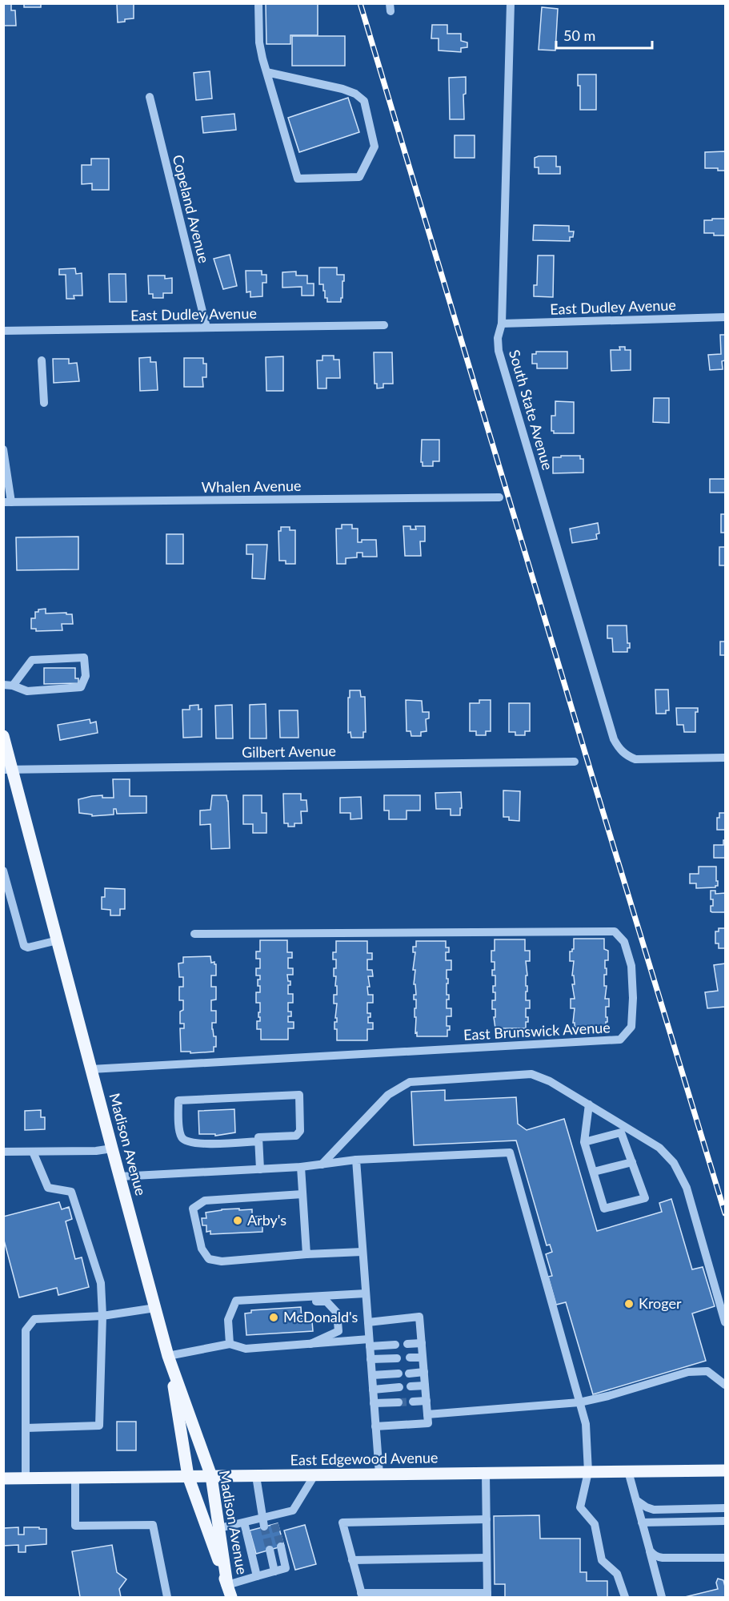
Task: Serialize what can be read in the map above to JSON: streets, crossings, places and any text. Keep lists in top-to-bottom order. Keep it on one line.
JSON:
{"streets":{"main road":["Madison Avenue","East Edgewood Avenue"],"street":["Copeland Avenue","East Dudley Avenue","South State Avenue","Whalen Avenue","Gilbert Avenue","East Brunswick Avenue"]},"crossings":[["Copeland Avenue","East Dudley Avenue"],["East Dudley Avenue","South State Avenue"],["Gilbert Avenue","Madison Avenue"],["East Brunswick Avenue","Madison Avenue"],["Madison Avenue","East Edgewood Avenue"]],"places":["Arby's","Kroger","McDonald's"],"scale_bar":"50 m"}
